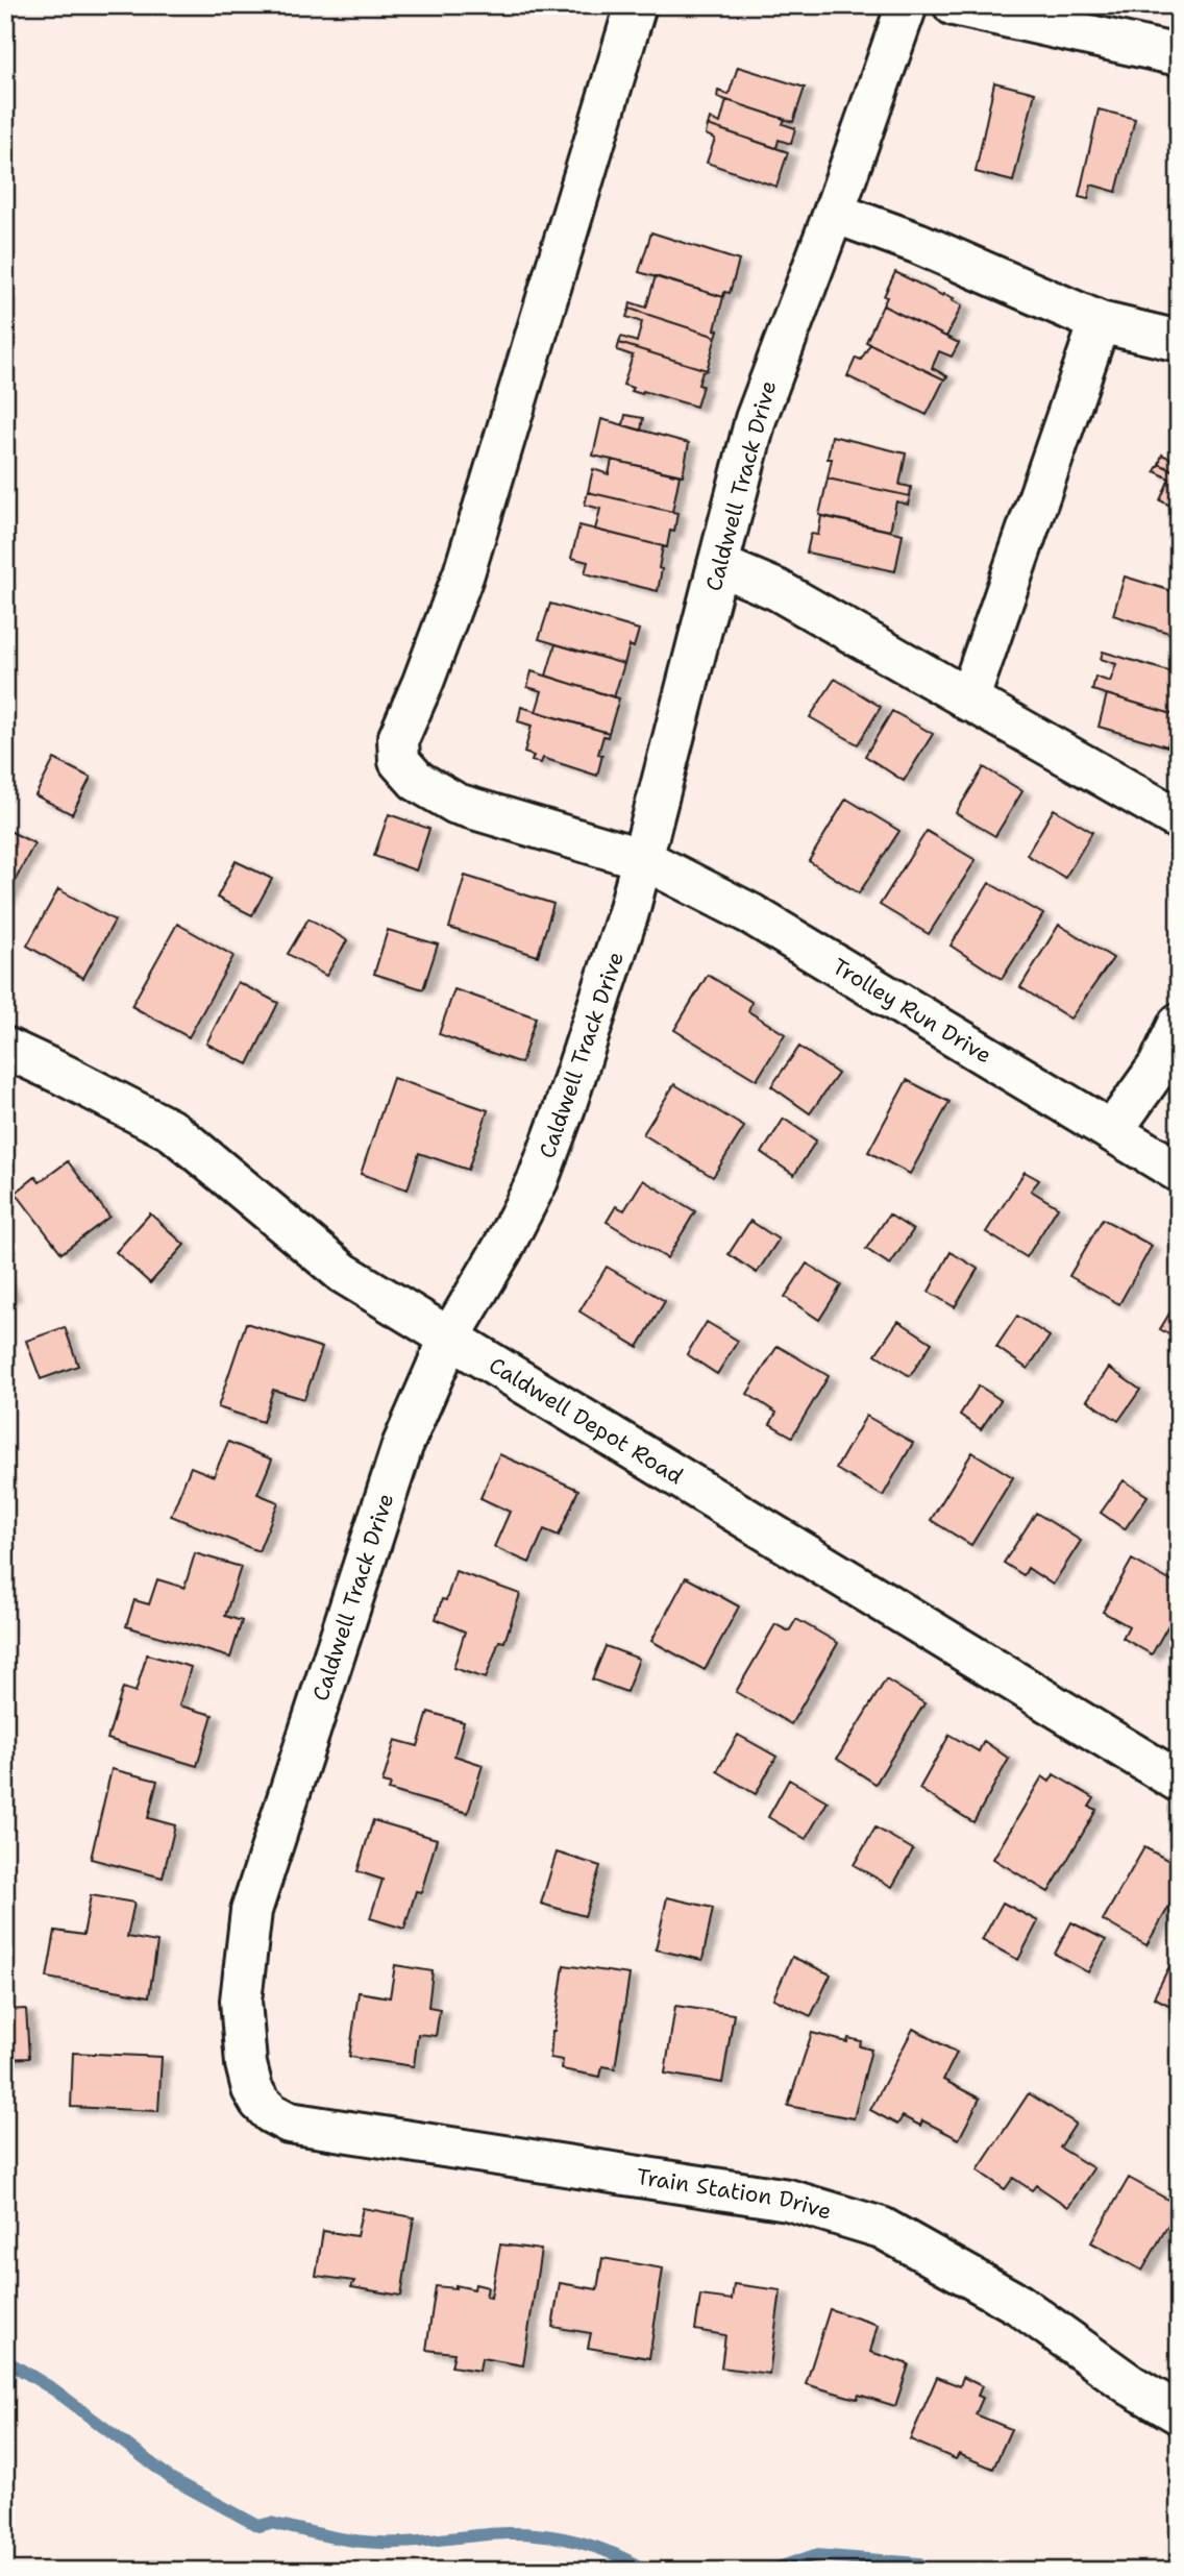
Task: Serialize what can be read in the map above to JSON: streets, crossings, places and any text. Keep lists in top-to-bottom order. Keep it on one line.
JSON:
{"streets":{"street":["Caldwell Track Drive","Trolley Run Drive","Caldwell Depot Road","Train Station Drive"]},"crossings":[["Caldwell Track Drive","Trolley Run Drive"],["Caldwell Track Drive","Caldwell Depot Road"],["Caldwell Track Drive","Train Station Drive"]]}
